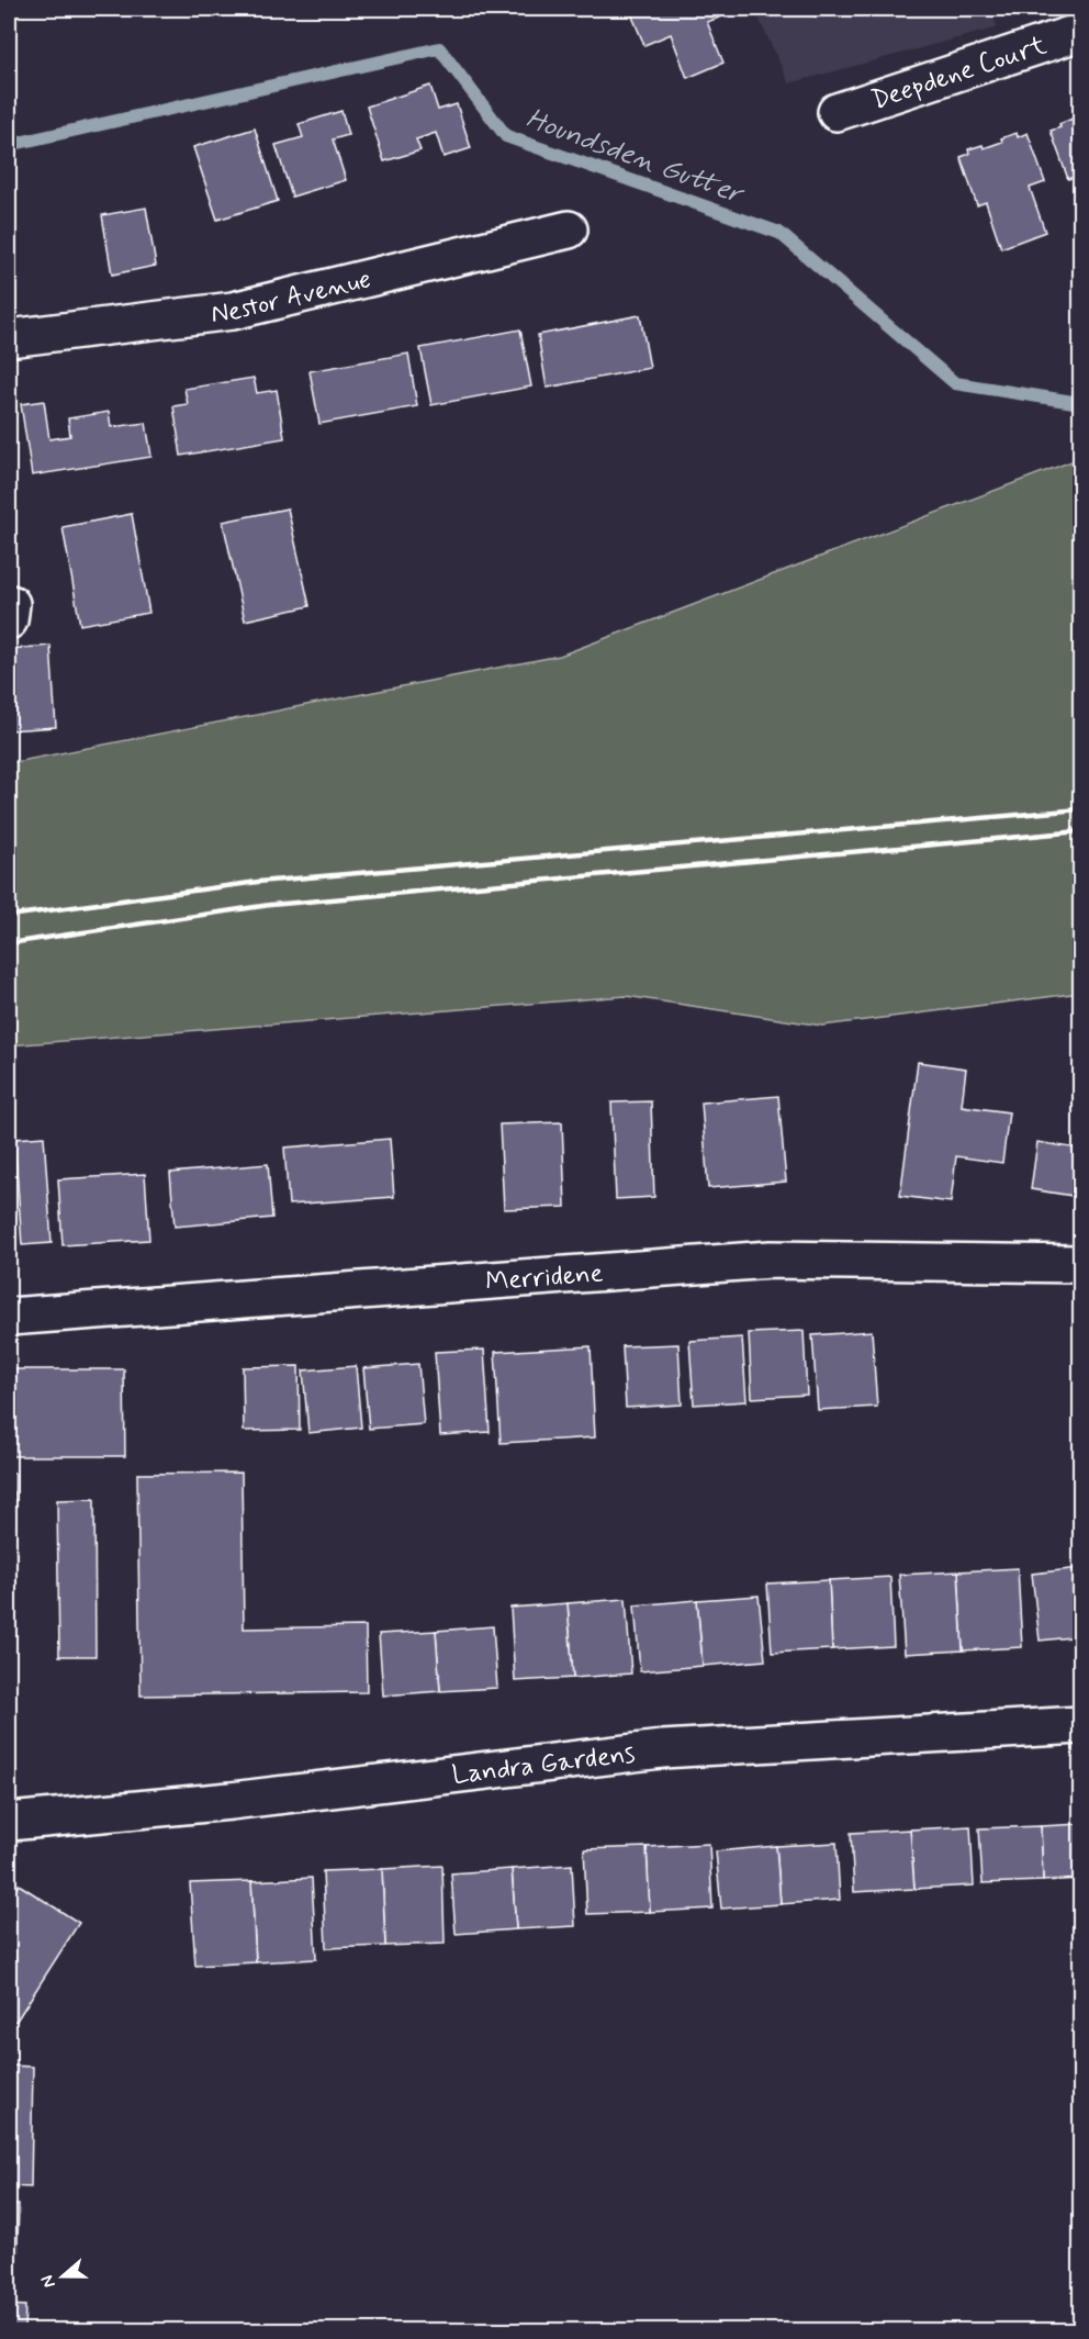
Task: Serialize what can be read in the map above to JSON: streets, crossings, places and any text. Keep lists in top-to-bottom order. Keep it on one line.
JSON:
{"streets":{"street":["Deepdene Court","Nestor Avenue","Merridene","Landra Gardens"]},"water":["Houndsden Gutter"],"north":"left"}
